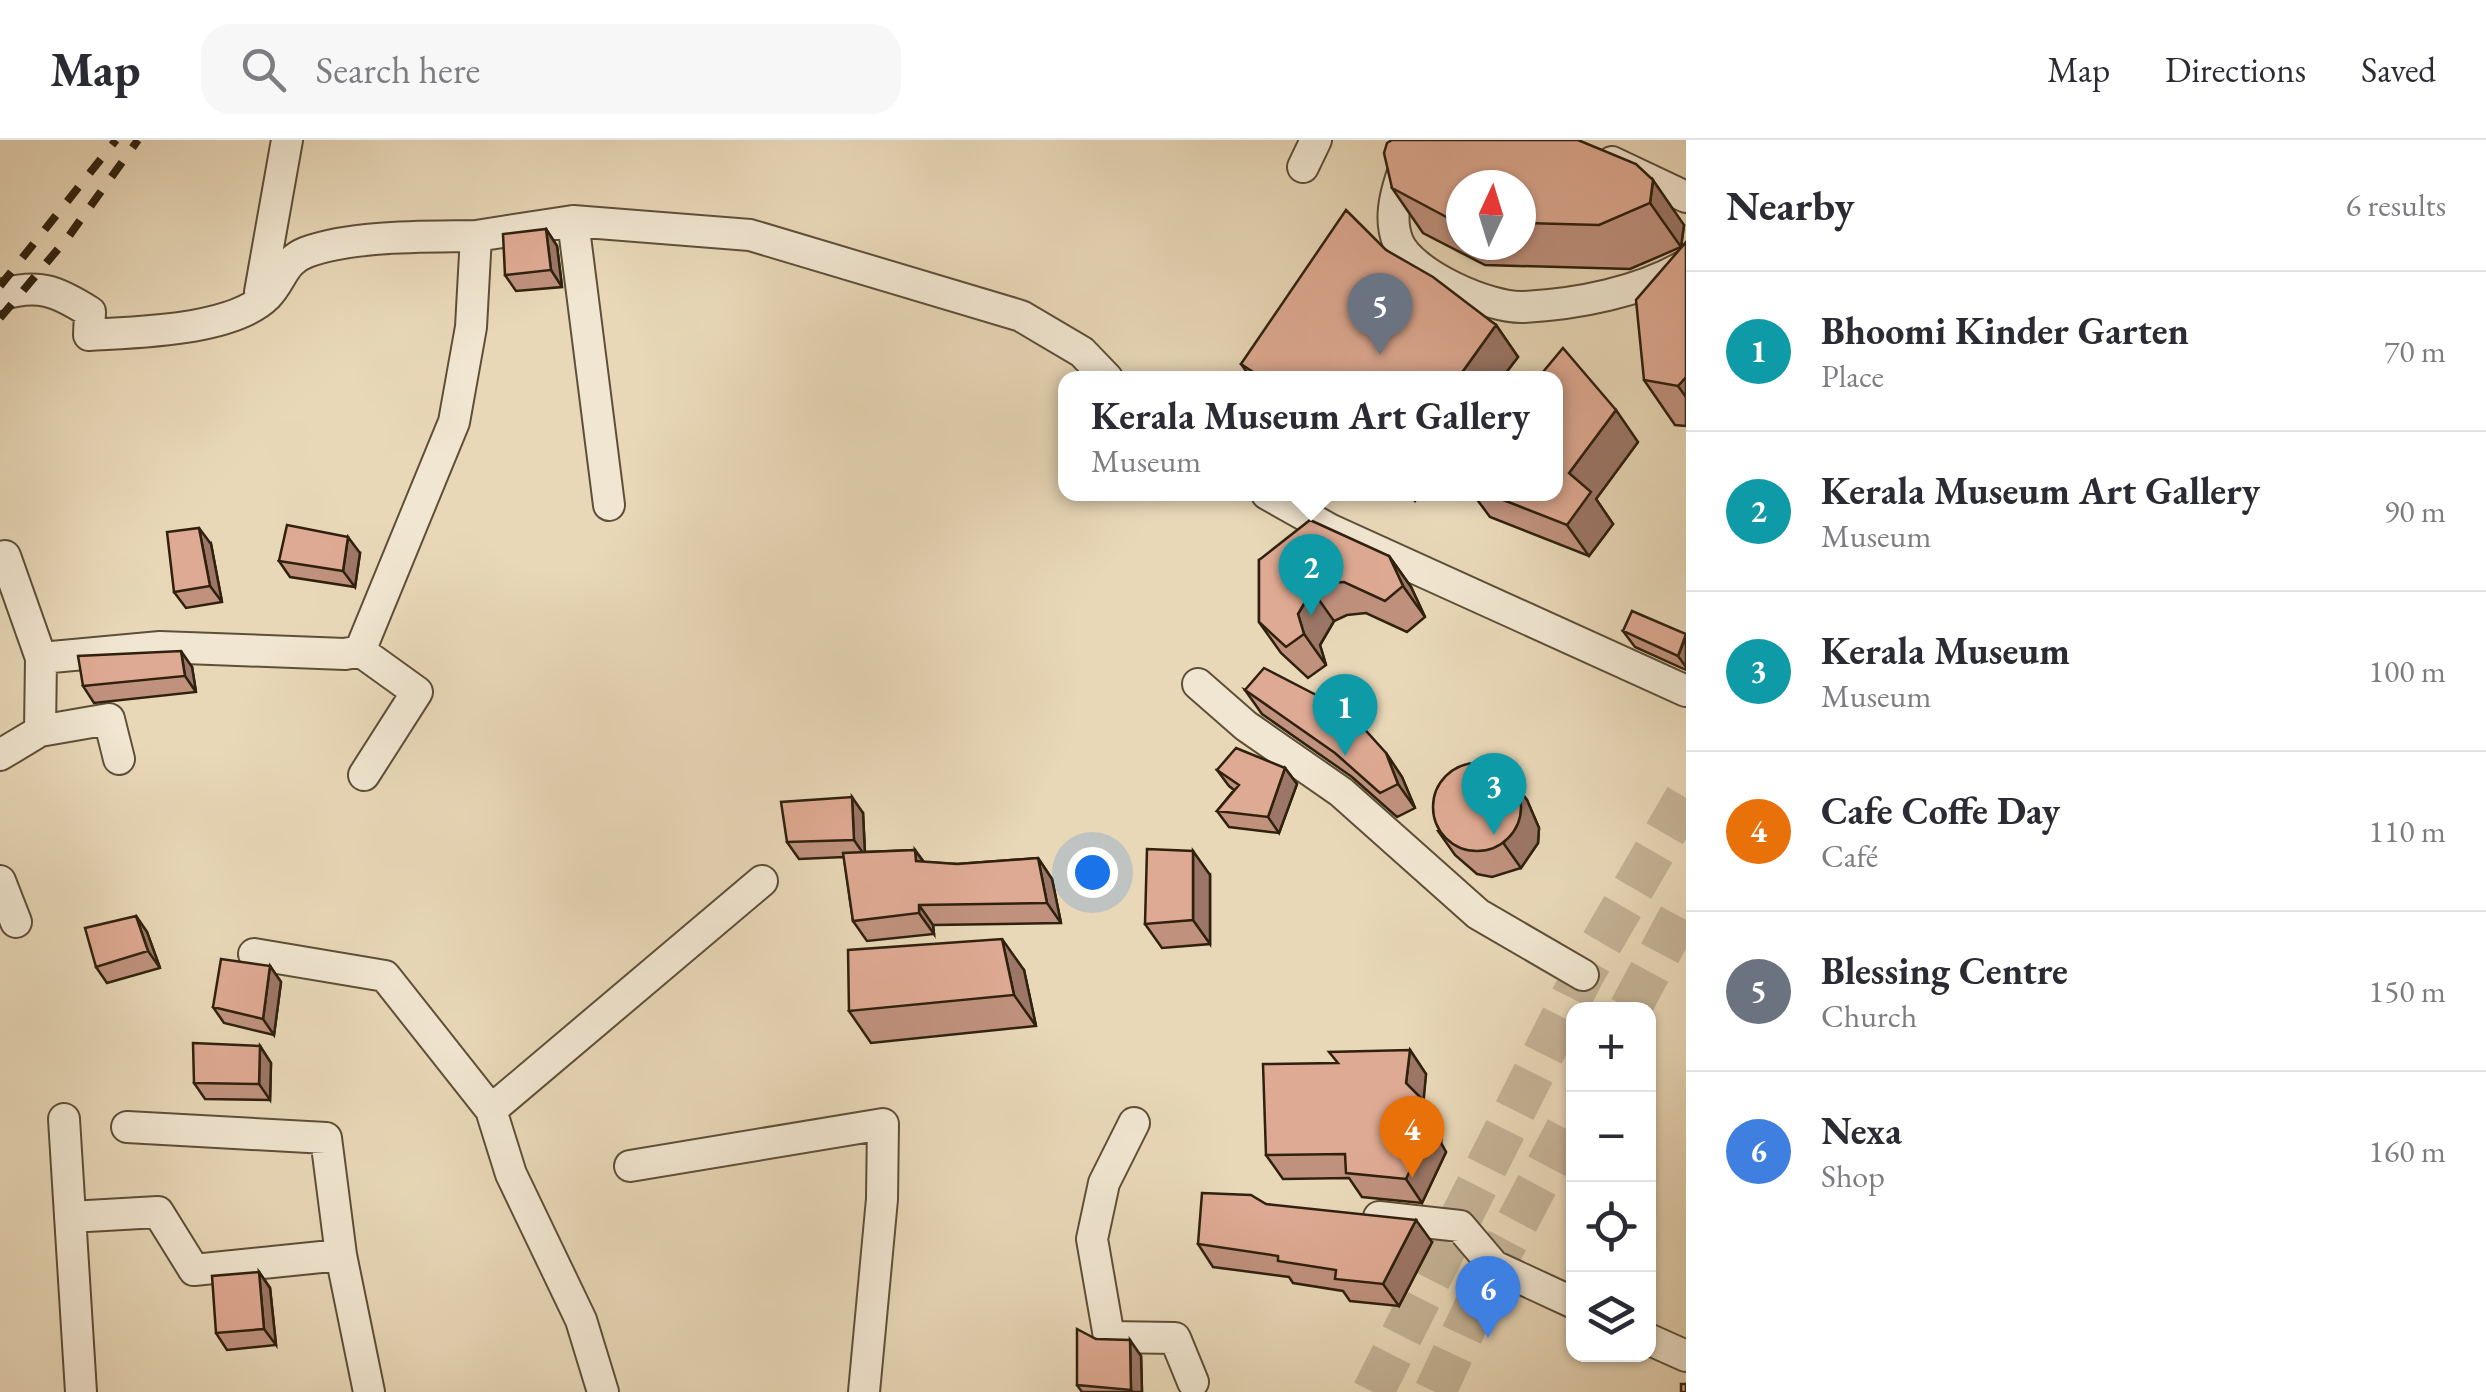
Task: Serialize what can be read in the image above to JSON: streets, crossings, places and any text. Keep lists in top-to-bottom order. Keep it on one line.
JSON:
{"north":"top","page":{"header":"Map","search":"Search here","nav":["Map","Directions","Saved"],"heading":["Nearby","6 results"],"list":[{"mark":"1","name":"Bhoomi Kinder Garten","note":"Place","value":"70 m"},{"mark":"2","name":"Kerala Museum Art Gallery","note":"Museum","value":"90 m"},{"mark":"3","name":"Kerala Museum","note":"Museum","value":"100 m"},{"mark":"4","name":"Cafe Coffe Day","note":"Café","value":"110 m"},{"mark":"5","name":"Blessing Centre","note":"Church","value":"150 m"},{"mark":"6","name":"Nexa","note":"Shop","value":"160 m"}],"pins":["5","2","1","3","4","6"],"popup":["Kerala Museum Art Gallery","Museum"],"map_buttons":["+","−"]}}
